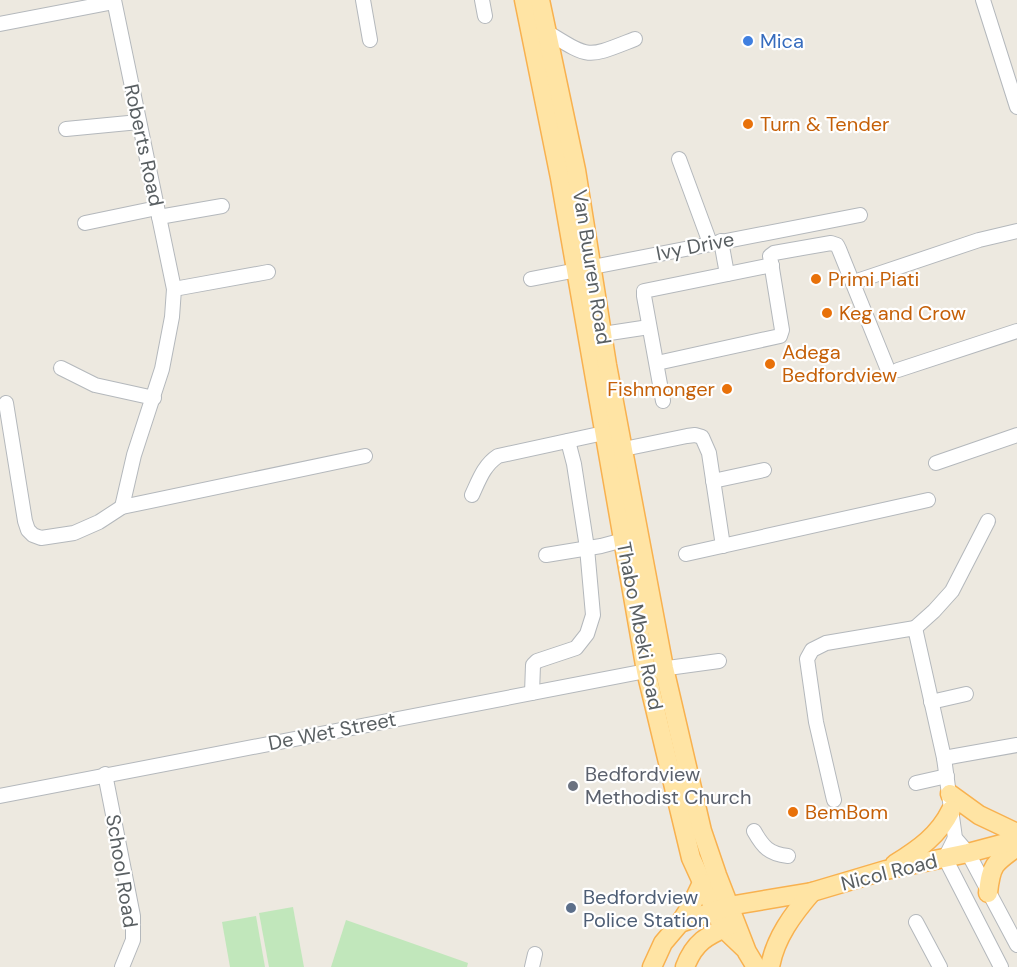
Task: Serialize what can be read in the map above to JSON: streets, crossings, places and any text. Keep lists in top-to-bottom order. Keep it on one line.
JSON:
{"streets":{"main road":["Van Buuren Road","Thabo Mbeki Road","Nicol Road"],"street":["Roberts Road","Ivy Drive","De Wet Street","School Road"]},"crossings":[["Ivy Drive","Van Buuren Road"],["Van Buuren Road","Thabo Mbeki Road"],["Thabo Mbeki Road","De Wet Street"],["De Wet Street","School Road"]],"places":["Mica","Turn & Tender","Primi Piati","Keg and Crow","Adega Bedfordview","Fishmonger","Bedfordview Methodist Church","BemBom","Bedfordview Police Station"]}
